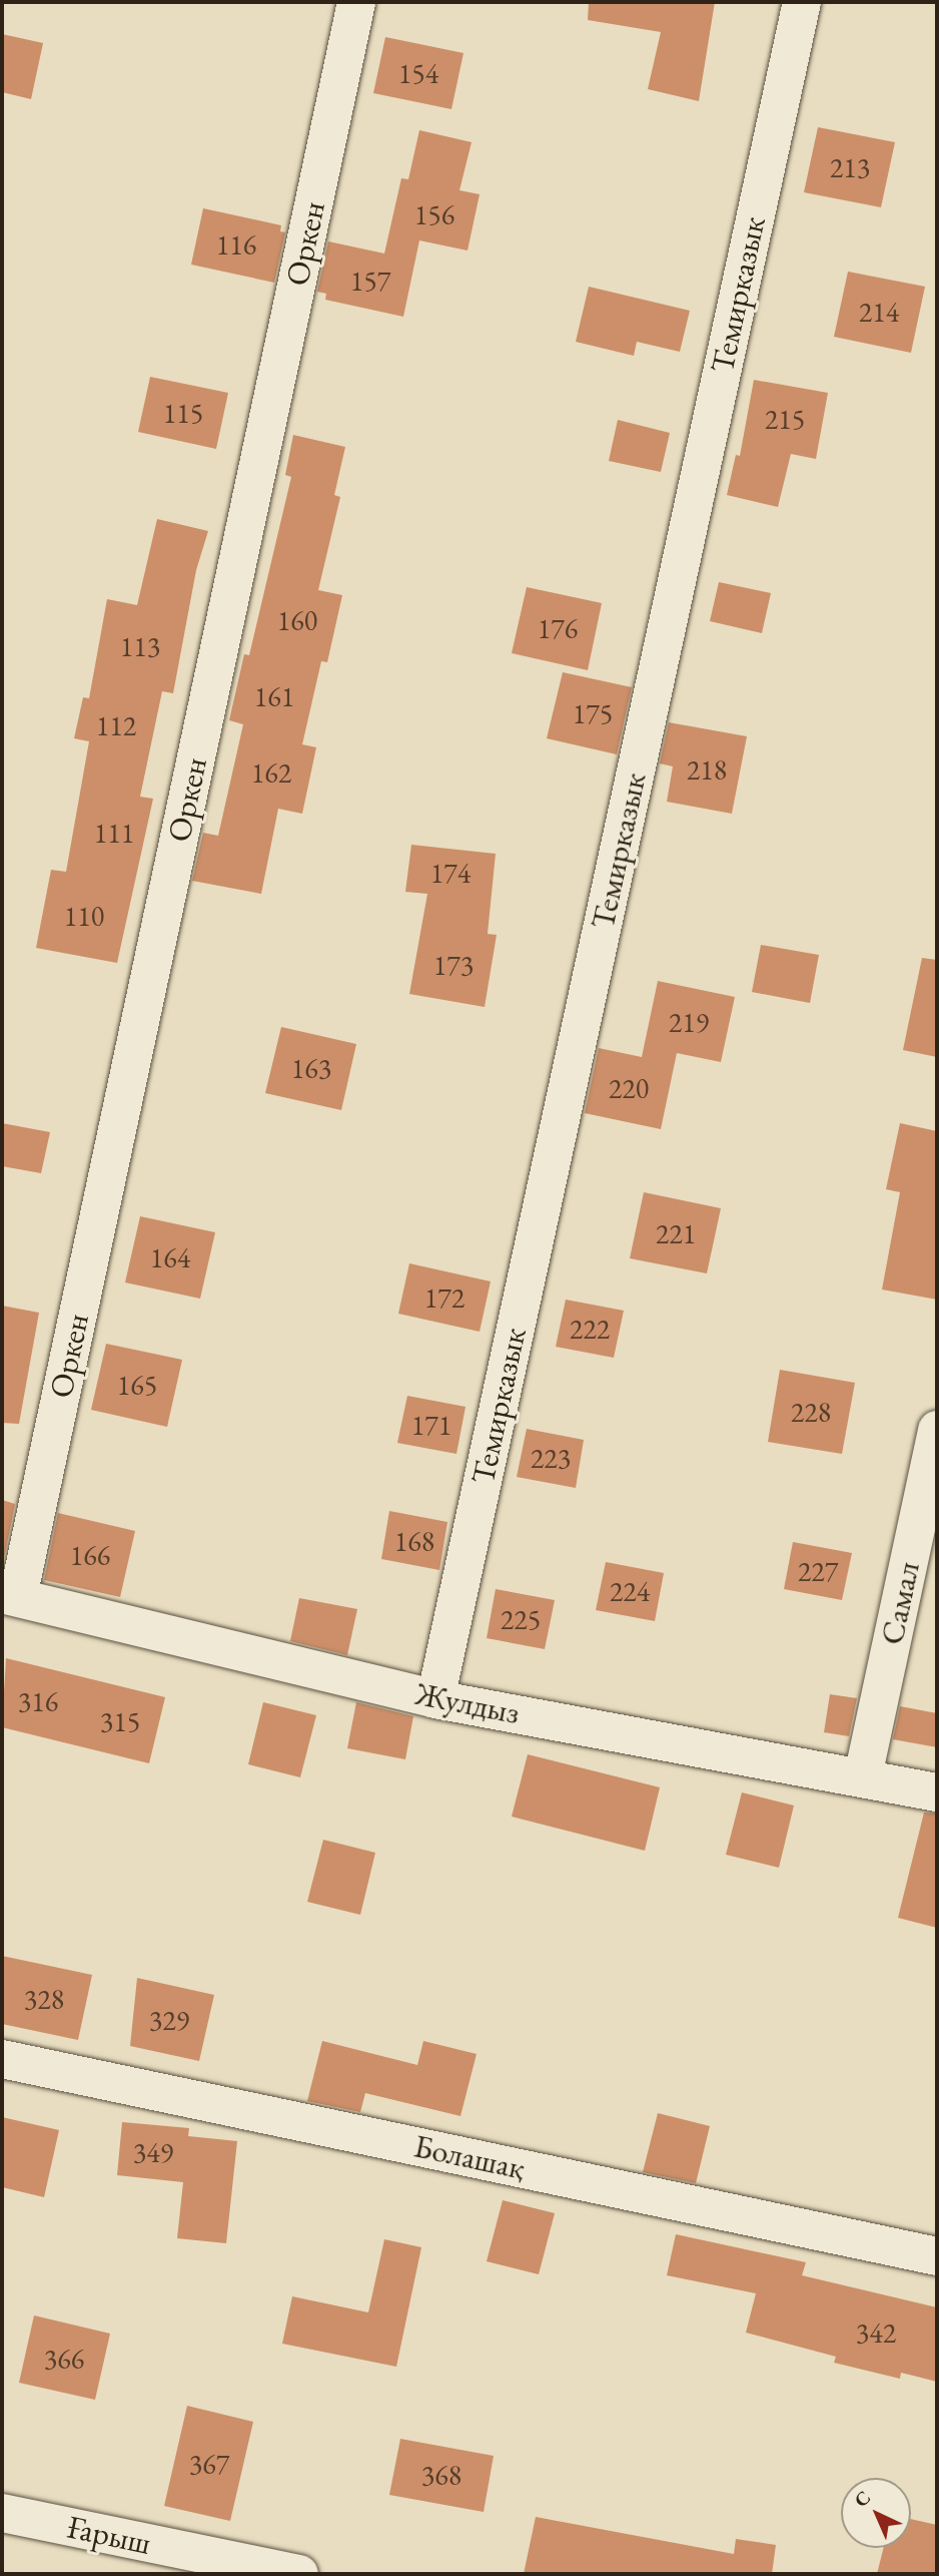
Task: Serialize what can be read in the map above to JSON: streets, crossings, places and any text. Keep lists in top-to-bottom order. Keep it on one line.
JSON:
{"streets":{"street":["Оркен","Темирказык","Самал","Жулдыз","Болашақ","Ғарыш"]},"crossings":[["Оркен","Жулдыз"],["Темирказык","Жулдыз"],["Самал","Жулдыз"]],"house_numbers":["154","213","156","116","157","214","115","215","160","176","113","161","175","112","218","162","111","174","110","173","219","163","220","221","164","172","222","165","228","171","223","168","166","227","224","225","316","315","328","329","349","342","366","367","368"],"north":"top left"}
